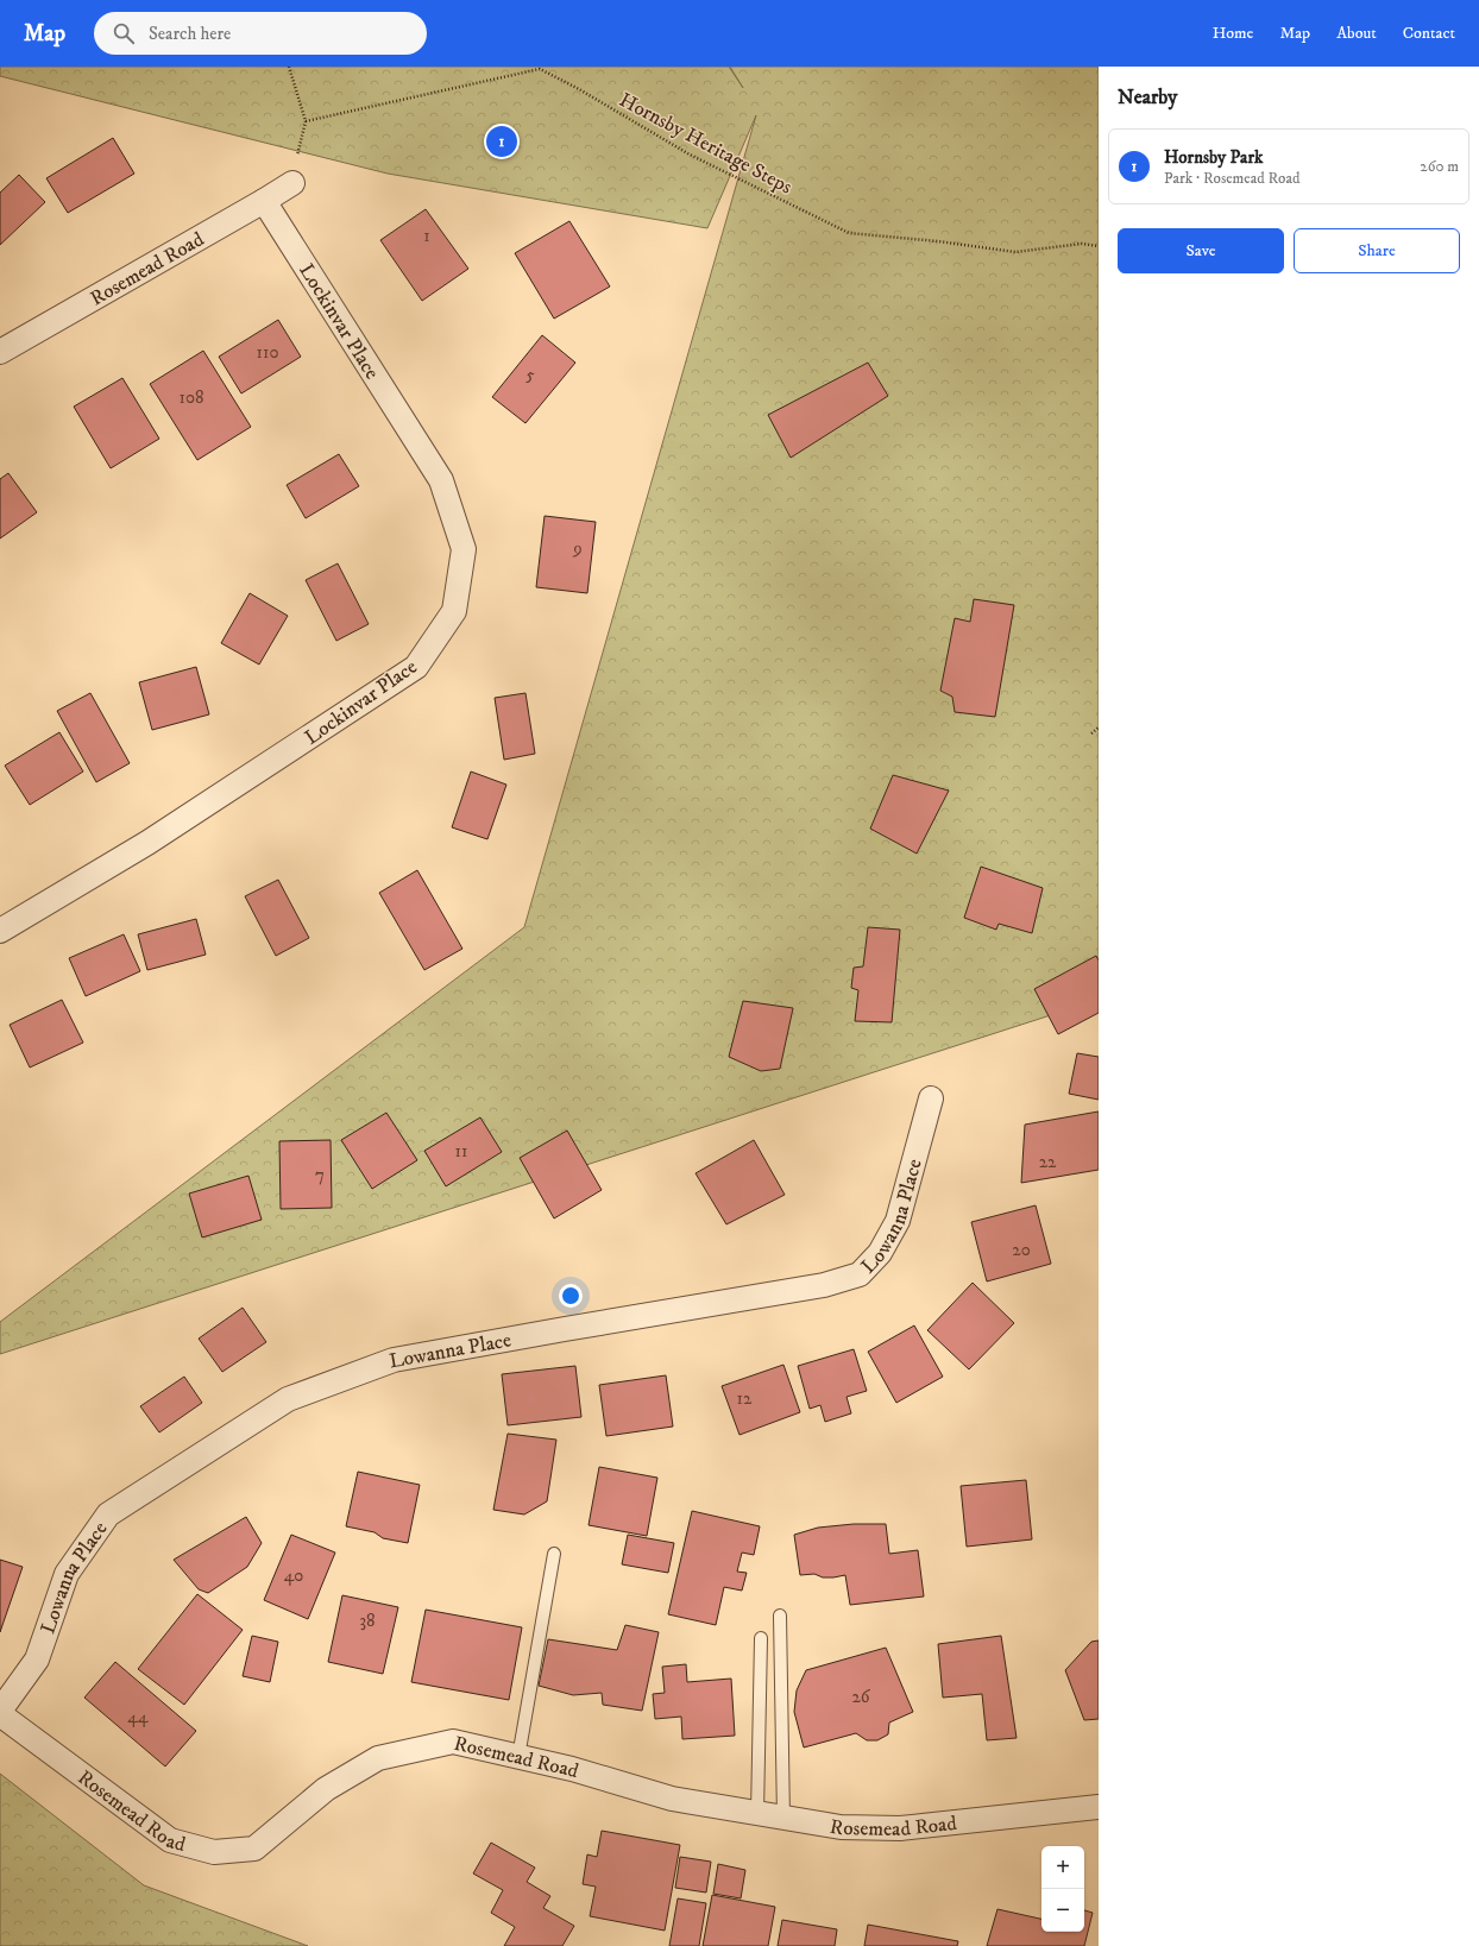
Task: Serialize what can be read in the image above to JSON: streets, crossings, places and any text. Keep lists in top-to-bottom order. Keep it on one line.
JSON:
{"streets":{"street":["Rosemead Road","Lockinvar Place","Lowanna Place"],"path":["Hornsby Heritage Steps"]},"crossings":[["Rosemead Road","Lockinvar Place"]],"house_numbers":["1","110","5","108","9","11","22","7","20","12","40","38","26","44"],"page":{"header":"Map","search":"Search here","nav":["Home","Map","About","Contact"],"heading":"Nearby","pins":"1","list":[{"mark":"1","name":"Hornsby Park","note":"Park · Rosemead Road","value":"260 m"}],"buttons":["Save","Share"],"map_buttons":["+","−"]}}
